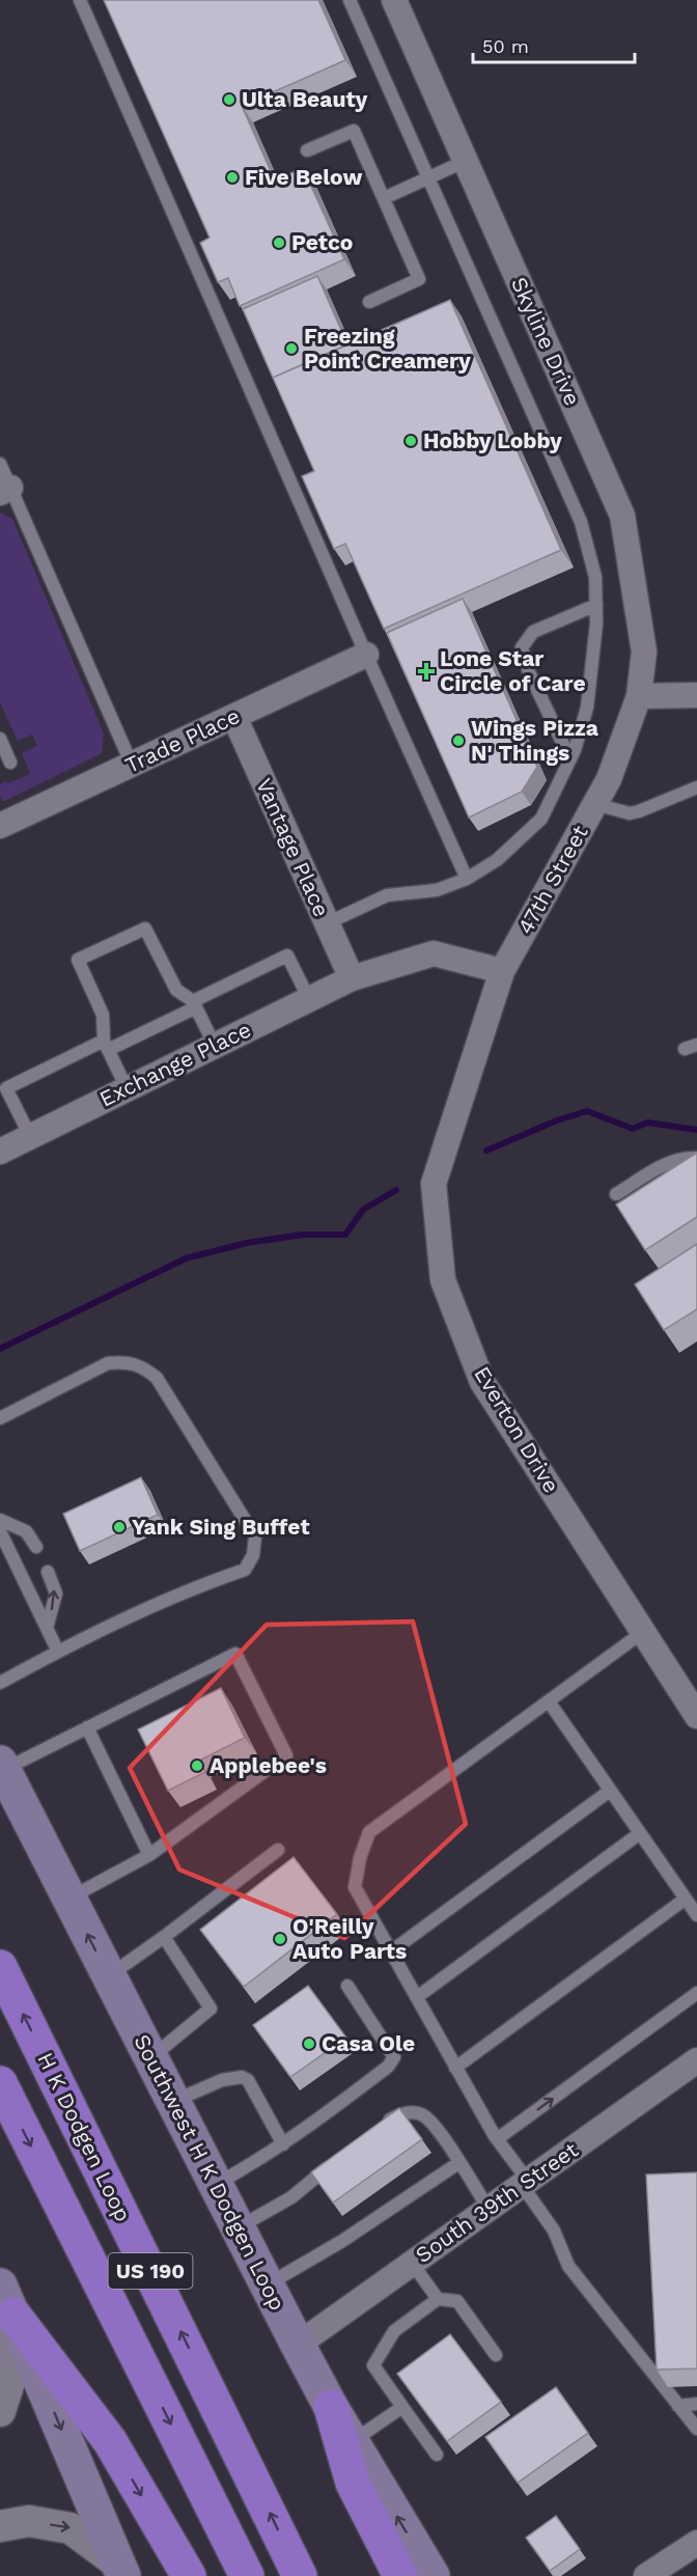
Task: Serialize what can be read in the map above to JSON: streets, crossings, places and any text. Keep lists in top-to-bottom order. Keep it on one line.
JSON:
{"streets":{"highway":["H K Dodgen Loop","US 190"],"main road":["Southwest H K Dodgen Loop"],"street":["Skyline Drive","Trade Place","Vantage Place","47th Street","Exchange Place","Everton Drive","South 39th Street"]},"crossings":[["Skyline Drive","47th Street"],["Trade Place","Vantage Place"],["Vantage Place","Exchange Place"],["47th Street","Everton Drive"],["Southwest H K Dodgen Loop","South 39th Street"]],"places":{"other":["Ulta Beauty","Five Below","Petco","Freezing Point Creamery","Hobby Lobby","Wings Pizza N' Things","Yank Sing Buffet","Applebee's","O'Reilly Auto Parts","Casa Ole"],"health":["Lone Star Circle of Care"]},"scale_bar":"50 m"}
